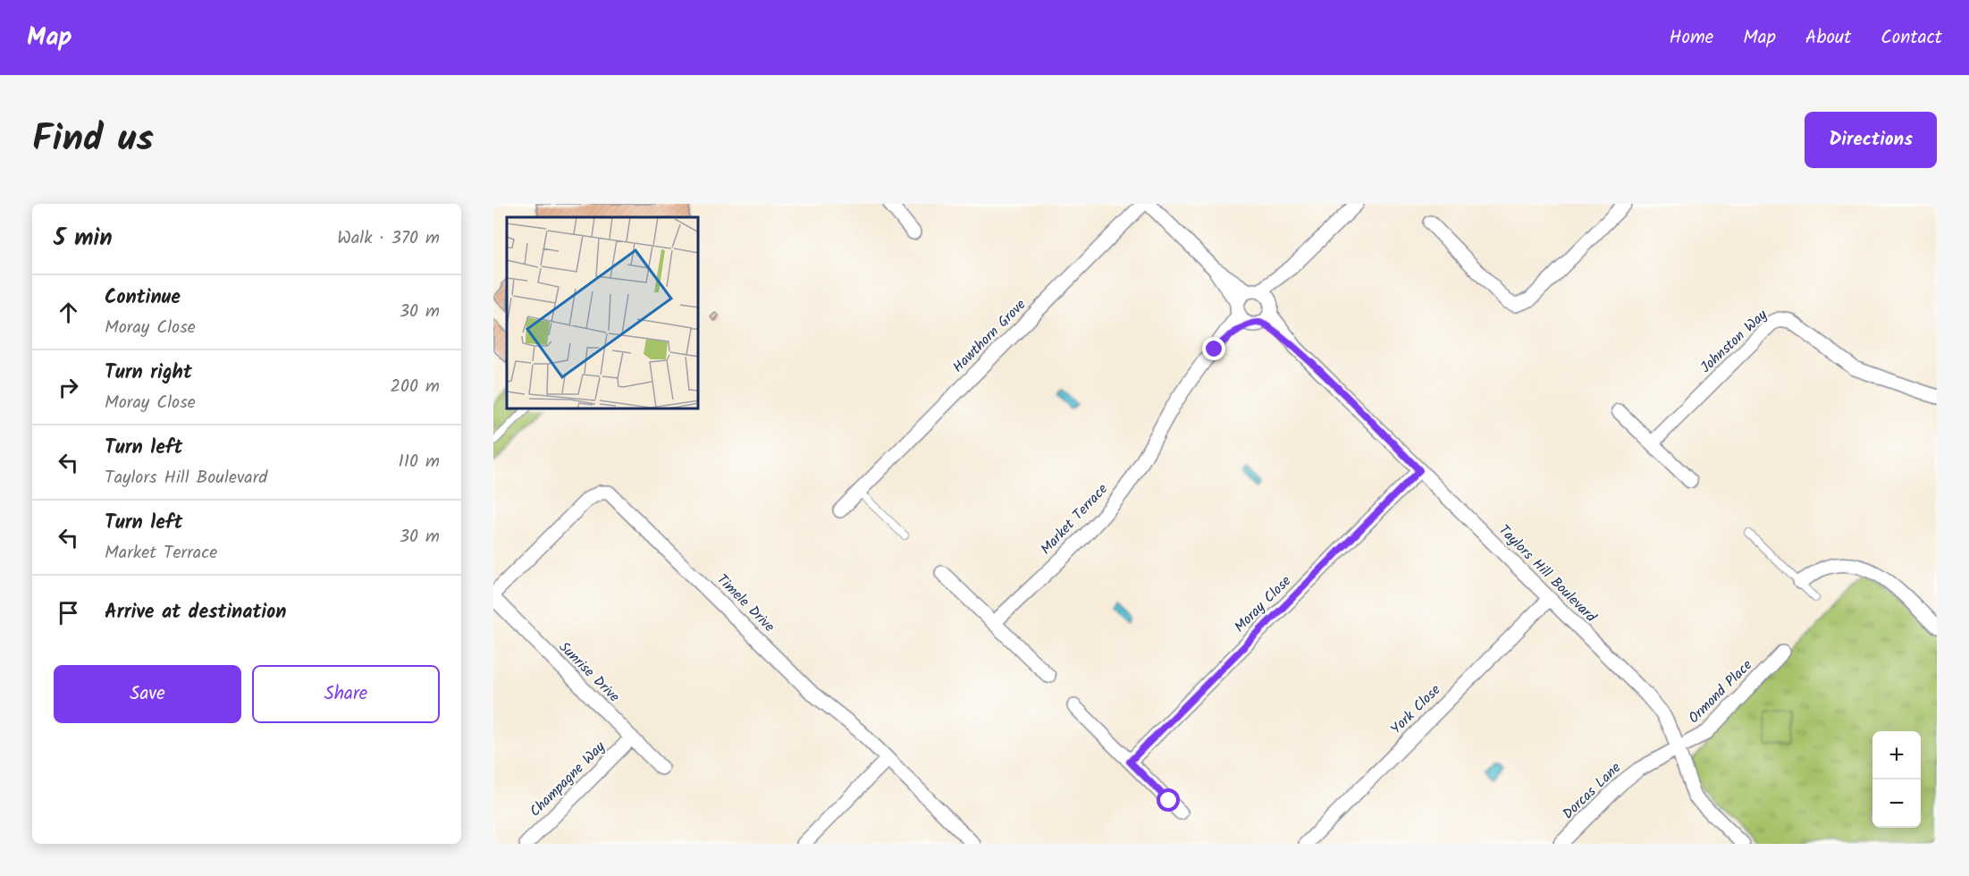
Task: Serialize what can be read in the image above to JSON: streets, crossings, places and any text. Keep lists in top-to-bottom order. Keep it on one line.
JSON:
{"streets":{"street":["Hawthorn Grove","Johnston Way","Market Terrace","Taylors Hill Boulevard","Timele Drive","Moray Close","Sunrise Drive","Ormond Place","York Close","Champagne Way","Dorcas Lane"]},"crossings":[["Market Terrace","Taylors Hill Boulevard"],["Taylors Hill Boulevard","Moray Close"],["Taylors Hill Boulevard","Ormond Place"],["Taylors Hill Boulevard","York Close"],["Taylors Hill Boulevard","Dorcas Lane"],["Sunrise Drive","Champagne Way"],["Ormond Place","Dorcas Lane"]],"page":{"header":"Map","nav":["Home","Map","About","Contact"],"title":"Find us","buttons":["Directions",["Save","Share"]],"heading":["5 min","Walk · 370 m"],"list":[["Continue","Moray Close","30 m"],["Turn right","Moray Close","200 m"],["Turn left","Taylors Hill Boulevard","110 m"],["Turn left","Market Terrace","30 m"],"Arrive at destination"],"map_buttons":["+","−"]}}
